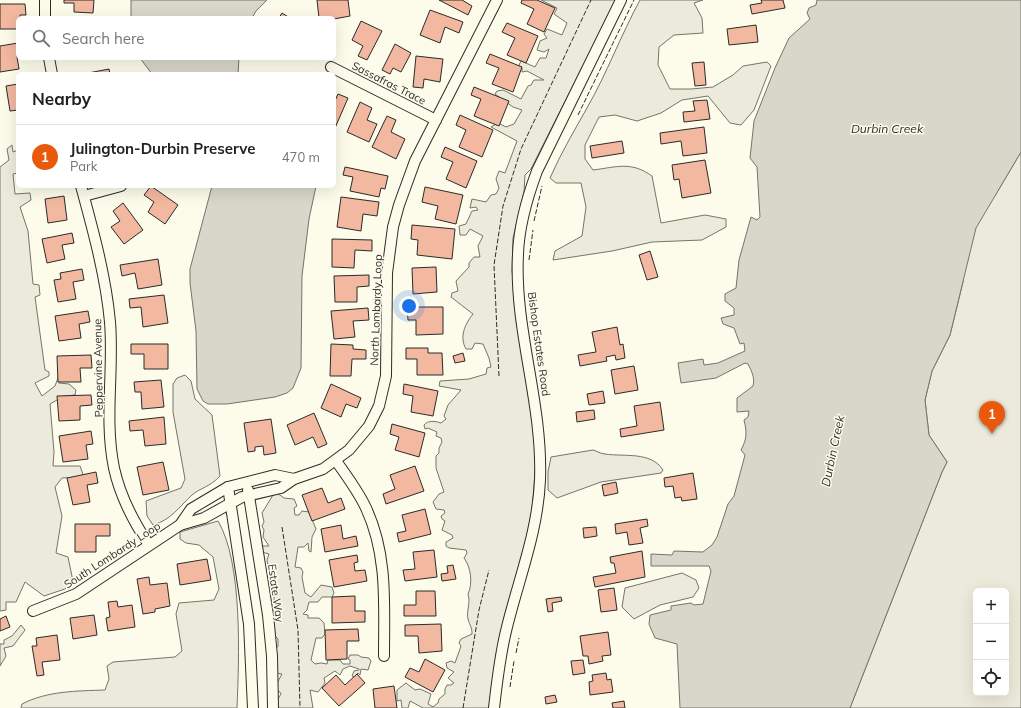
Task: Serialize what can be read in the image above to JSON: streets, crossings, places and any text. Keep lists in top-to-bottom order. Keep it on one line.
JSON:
{"streets":{"street":["Sassafras Trace","North Lombardy Loop","Bishop Estates Road","Peppervine Avenue","South Lombardy Loop","Estate Way"]},"crossings":[["Sassafras Trace","North Lombardy Loop"],["North Lombardy Loop","South Lombardy Loop"],["North Lombardy Loop","Estate Way"],["Peppervine Avenue","South Lombardy Loop"],["South Lombardy Loop","Estate Way"]],"water":["Durbin Creek"],"page":{"search":"Search here","heading":"Nearby","list":[{"mark":"1","name":"Julington-Durbin Preserve","note":"Park","value":"470 m"}],"pins":"1","map_buttons":["+","−"]}}
